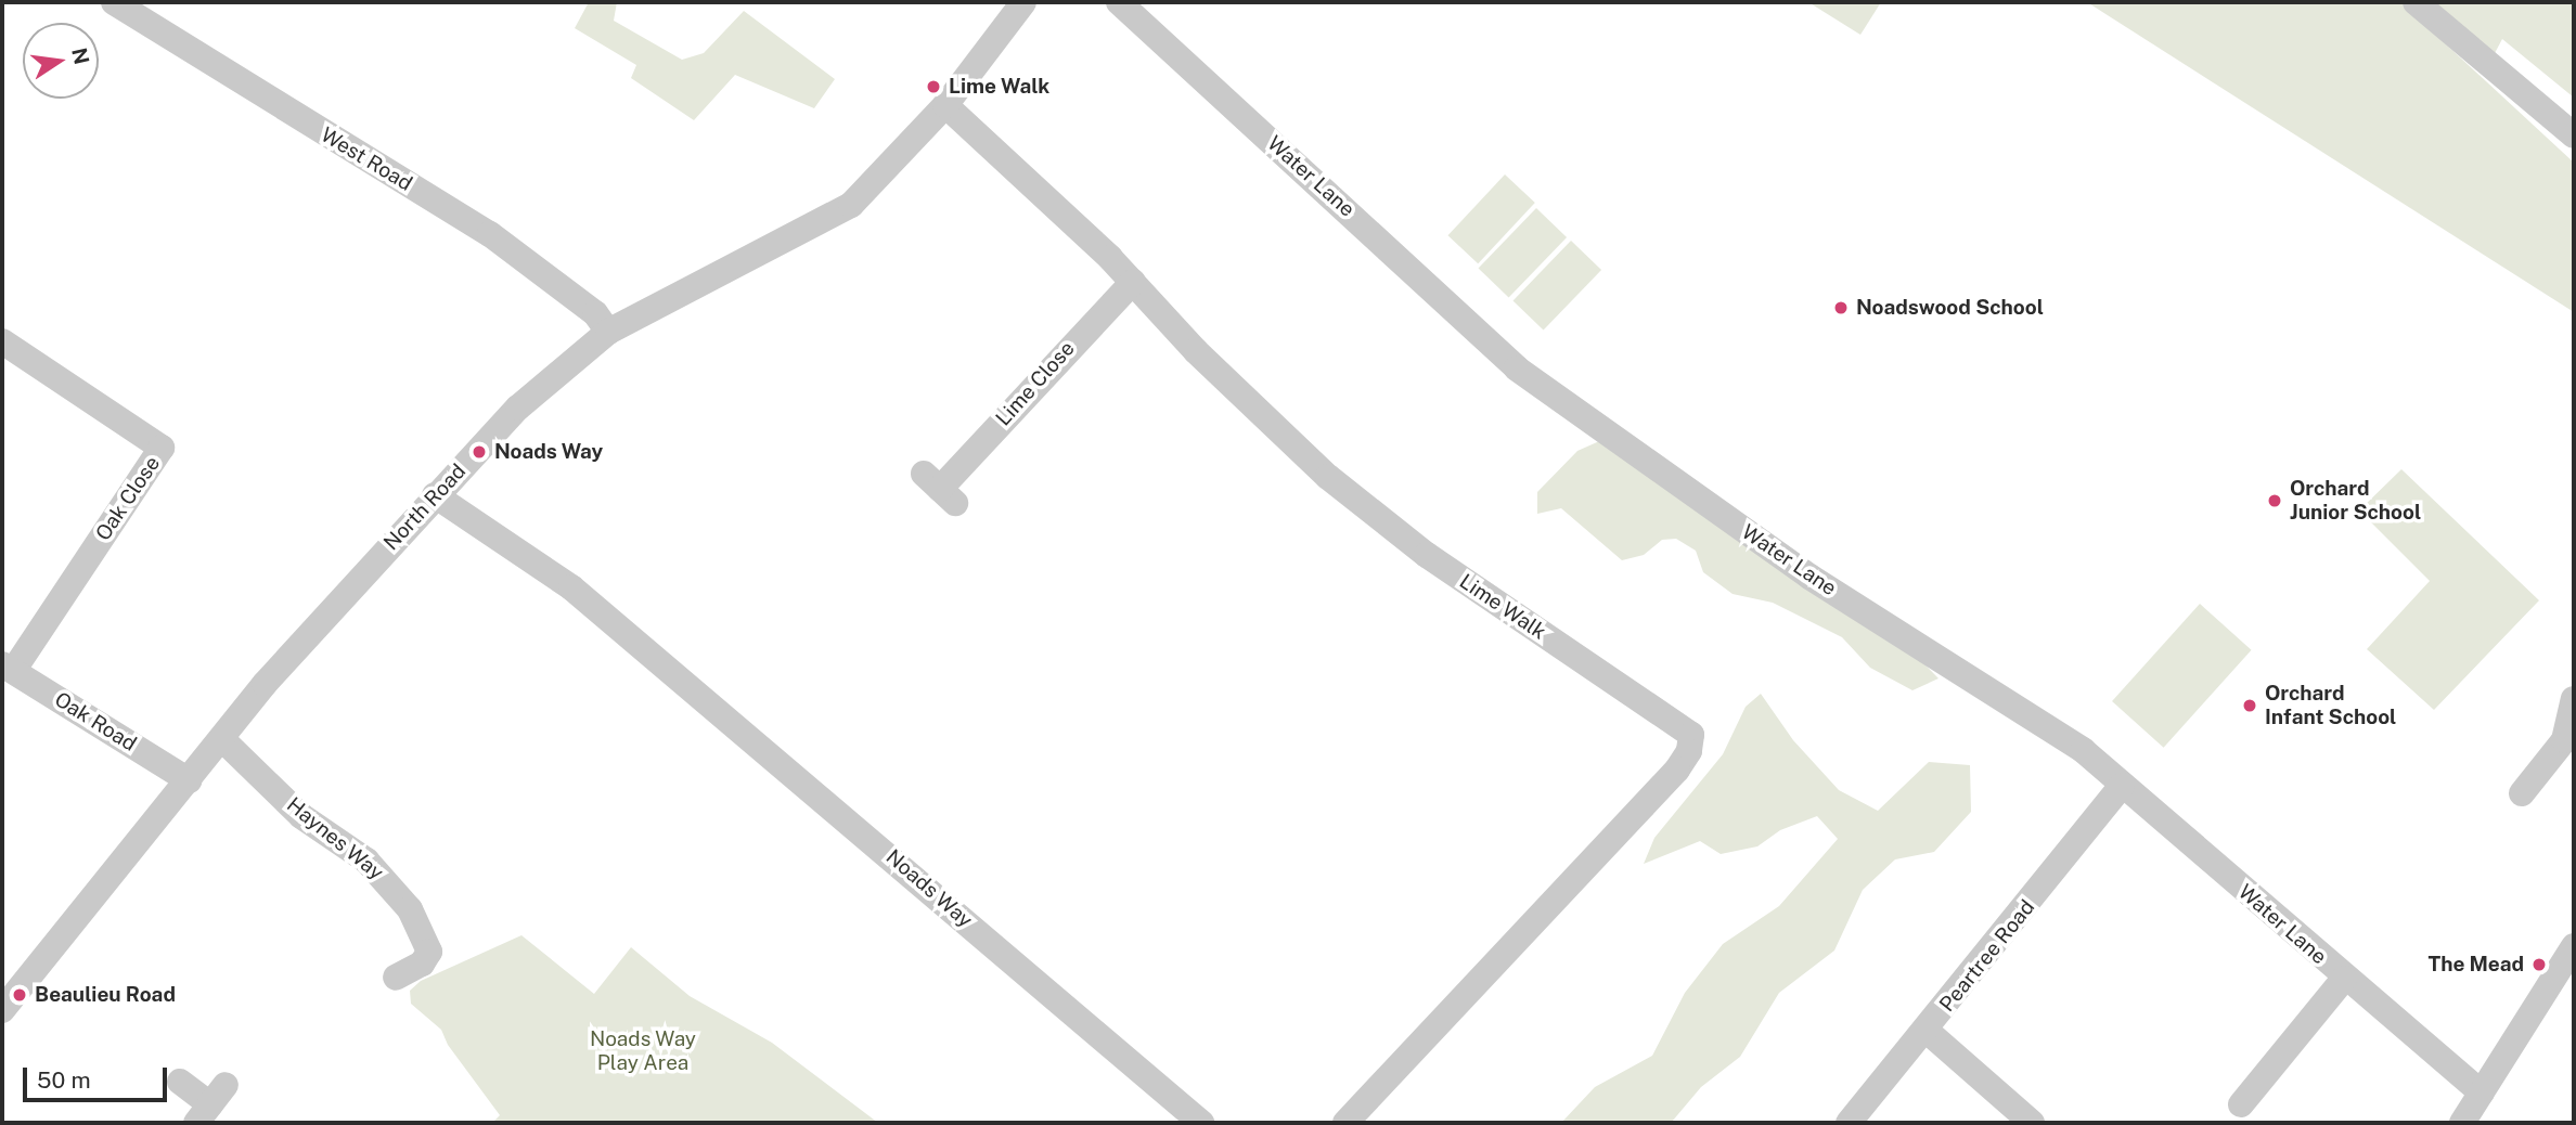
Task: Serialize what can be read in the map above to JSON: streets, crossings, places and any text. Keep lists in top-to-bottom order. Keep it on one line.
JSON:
{"streets":{"street":["West Road","Water Lane","Lime Close","Oak Close","North Road","Lime Walk","Oak Road","Haynes Way","Noads Way","Peartree Road"]},"crossings":[["West Road","North Road"],["Water Lane","Peartree Road"],["Lime Close","Lime Walk"],["Oak Close","Oak Road"],["North Road","Lime Walk"],["North Road","Oak Road"],["North Road","Haynes Way"],["North Road","Noads Way"]],"parks":["Noads Way Play Area"],"places":["Lime Walk","Noadswood School","Noads Way","Orchard Junior School","Orchard Infant School","The Mead","Beaulieu Road"],"scale_bar":"50 m","north":"right"}
